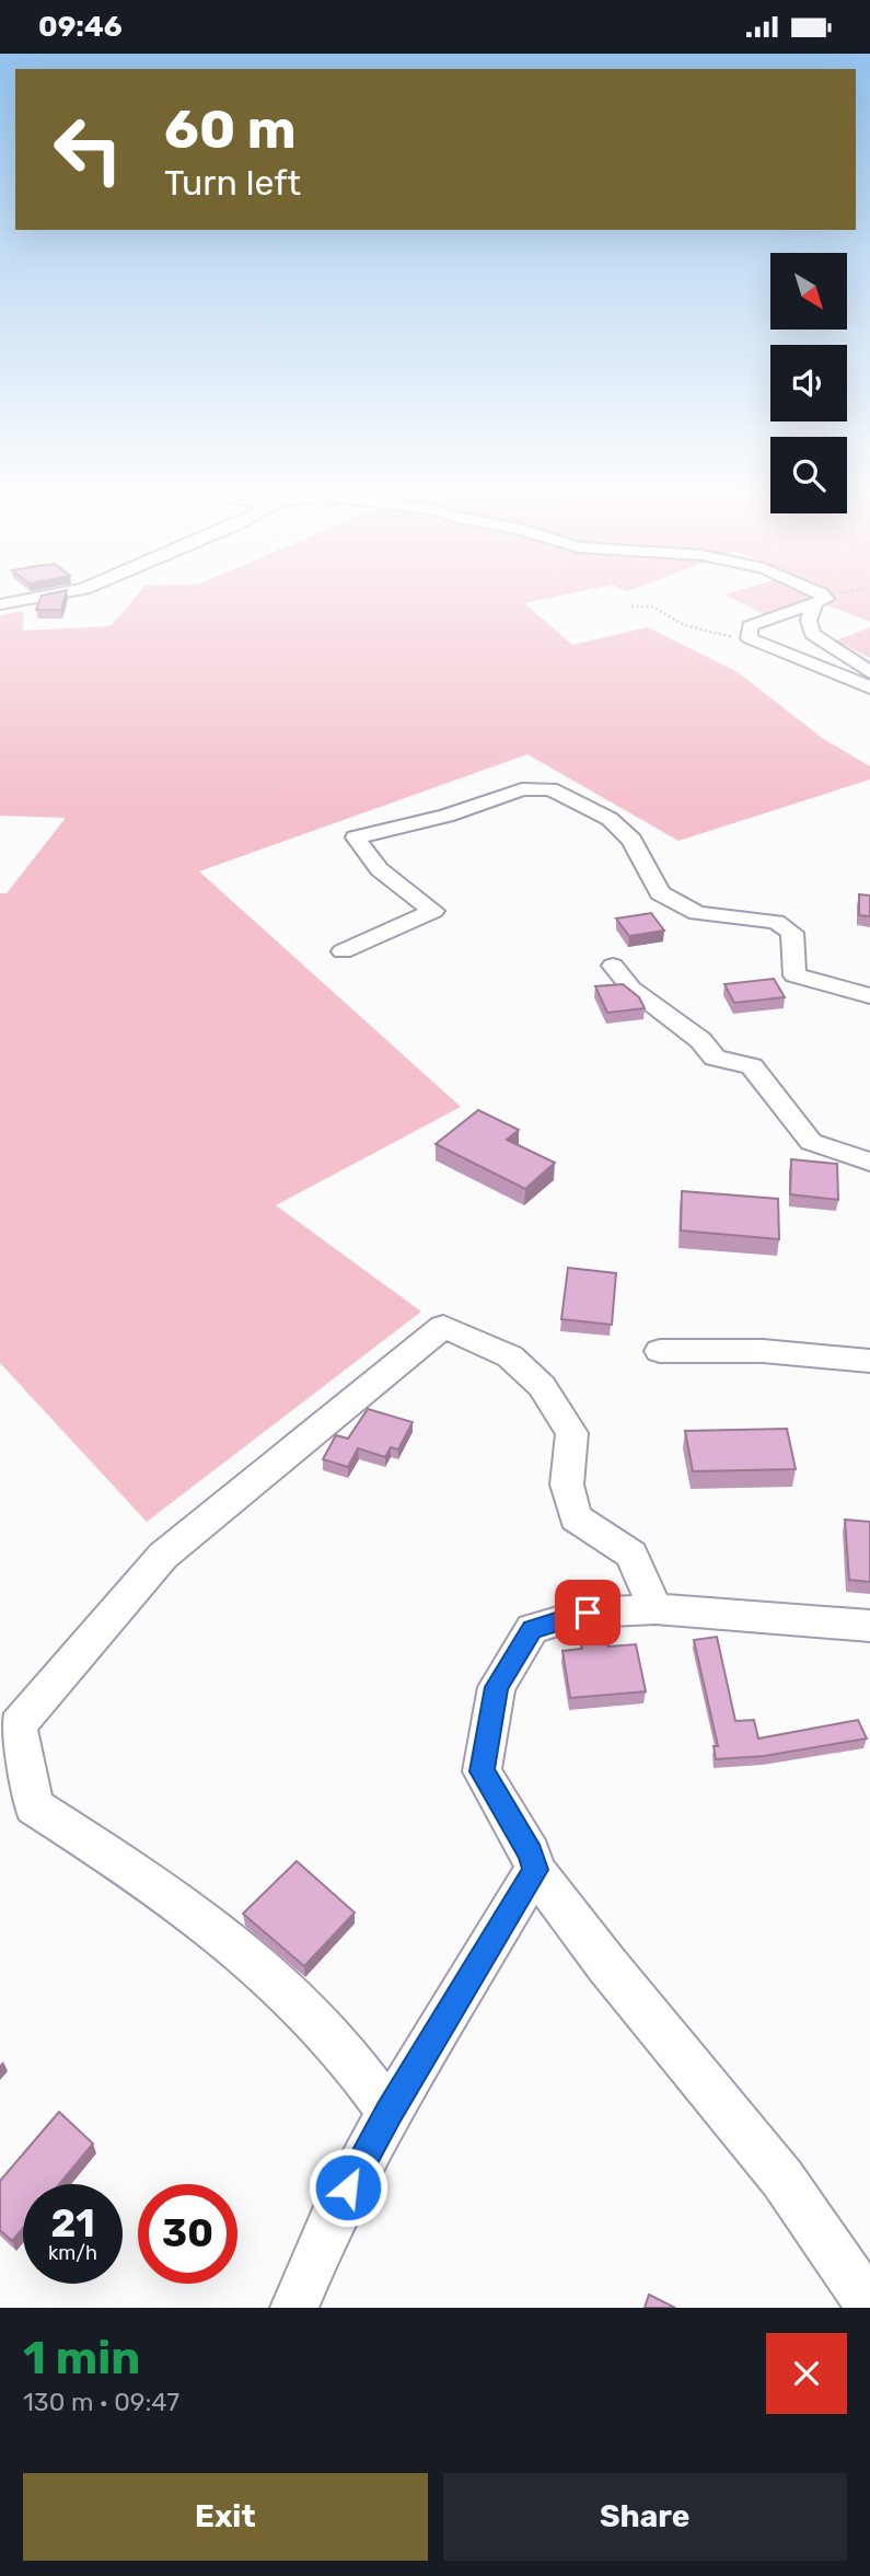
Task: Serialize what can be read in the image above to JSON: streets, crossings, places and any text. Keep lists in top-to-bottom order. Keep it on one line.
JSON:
{"north":"bottom right","page":{"status":"09:46","turn":["60 m","Turn left"],"speed":"21 km/h","limit":"30","heading":["1 min","130 m · 09:47"],"buttons":["Exit","Share"]}}
